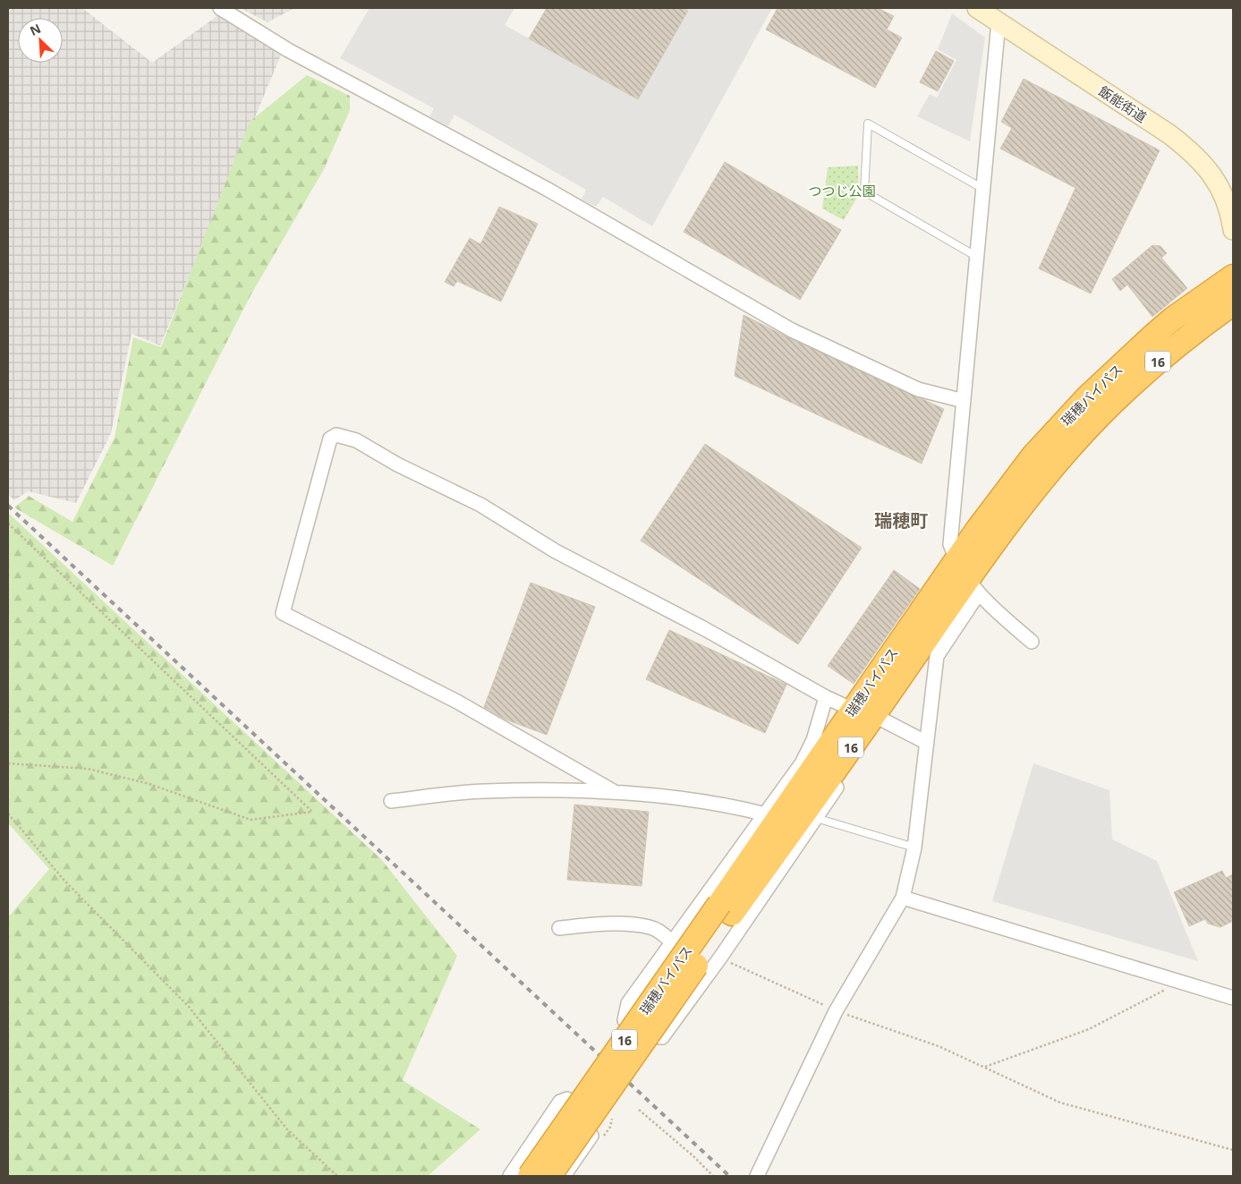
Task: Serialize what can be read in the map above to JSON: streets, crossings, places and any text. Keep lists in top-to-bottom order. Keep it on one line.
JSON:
{"streets":{"highway":["16","瑞穂バイパス"],"street":["飯能街道"]},"districts":["瑞穂町"],"parks":["つつじ公園"],"north":"top left"}
